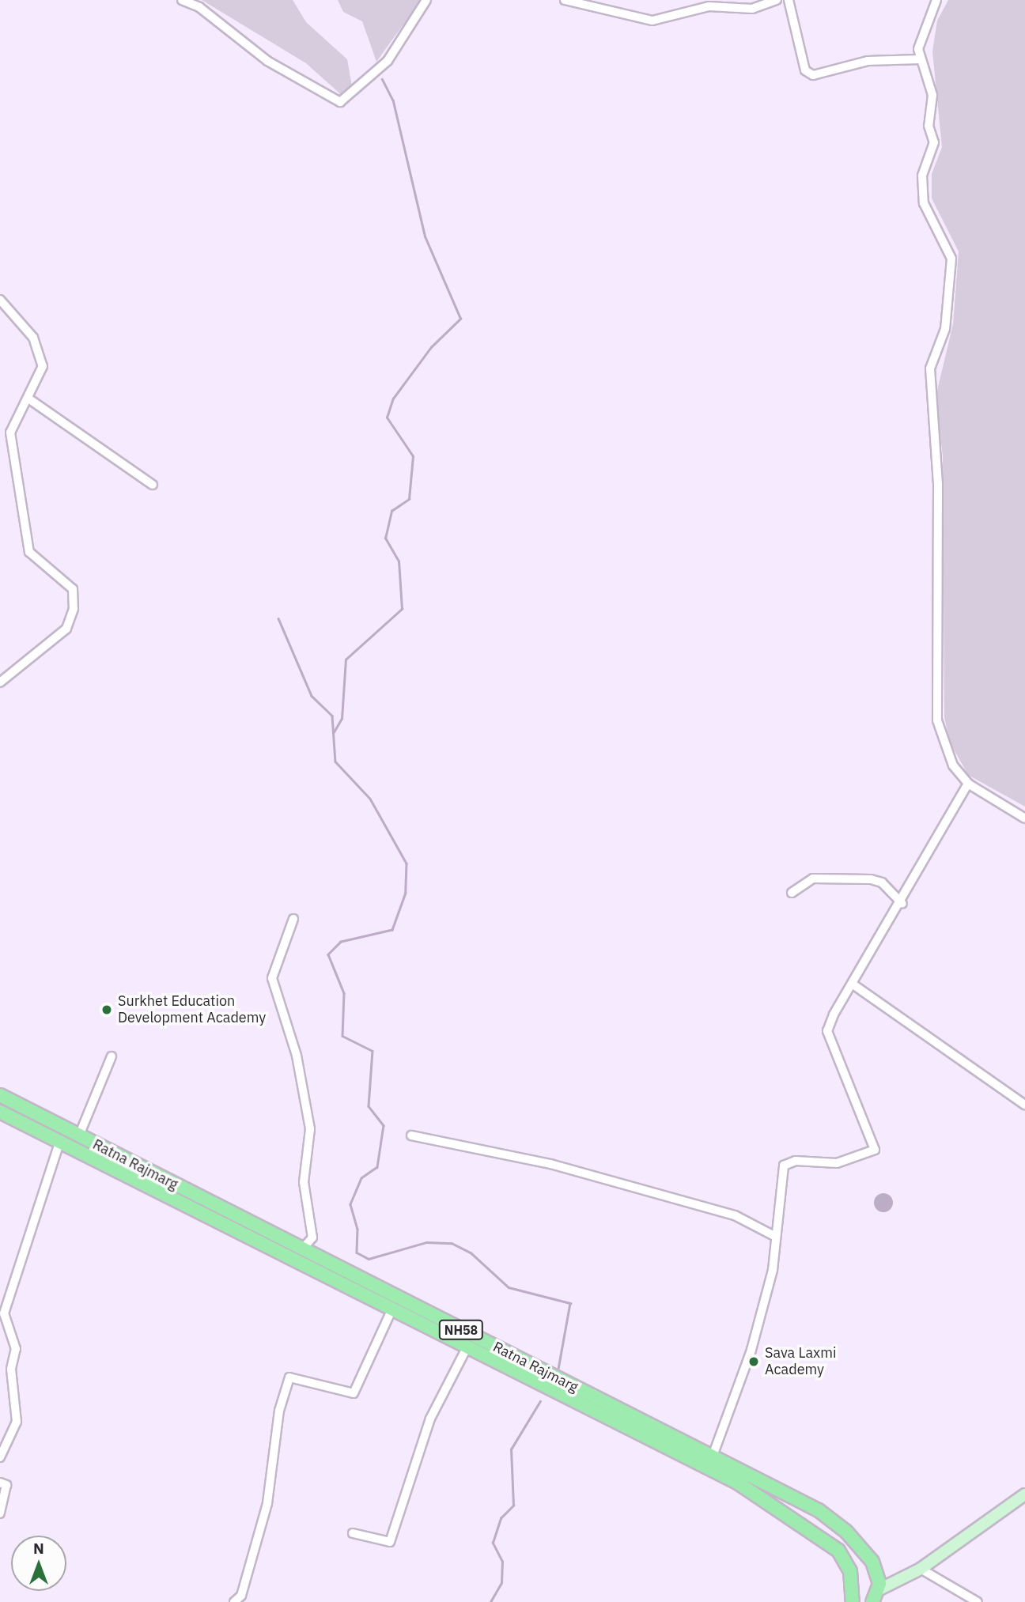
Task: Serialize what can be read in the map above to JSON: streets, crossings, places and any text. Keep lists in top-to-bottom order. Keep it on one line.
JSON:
{"streets":{"main road":["Ratna Rajmarg","NH58"]},"places":["Surkhet Education Development Academy","Sava Laxmi Academy"],"north":"top"}
